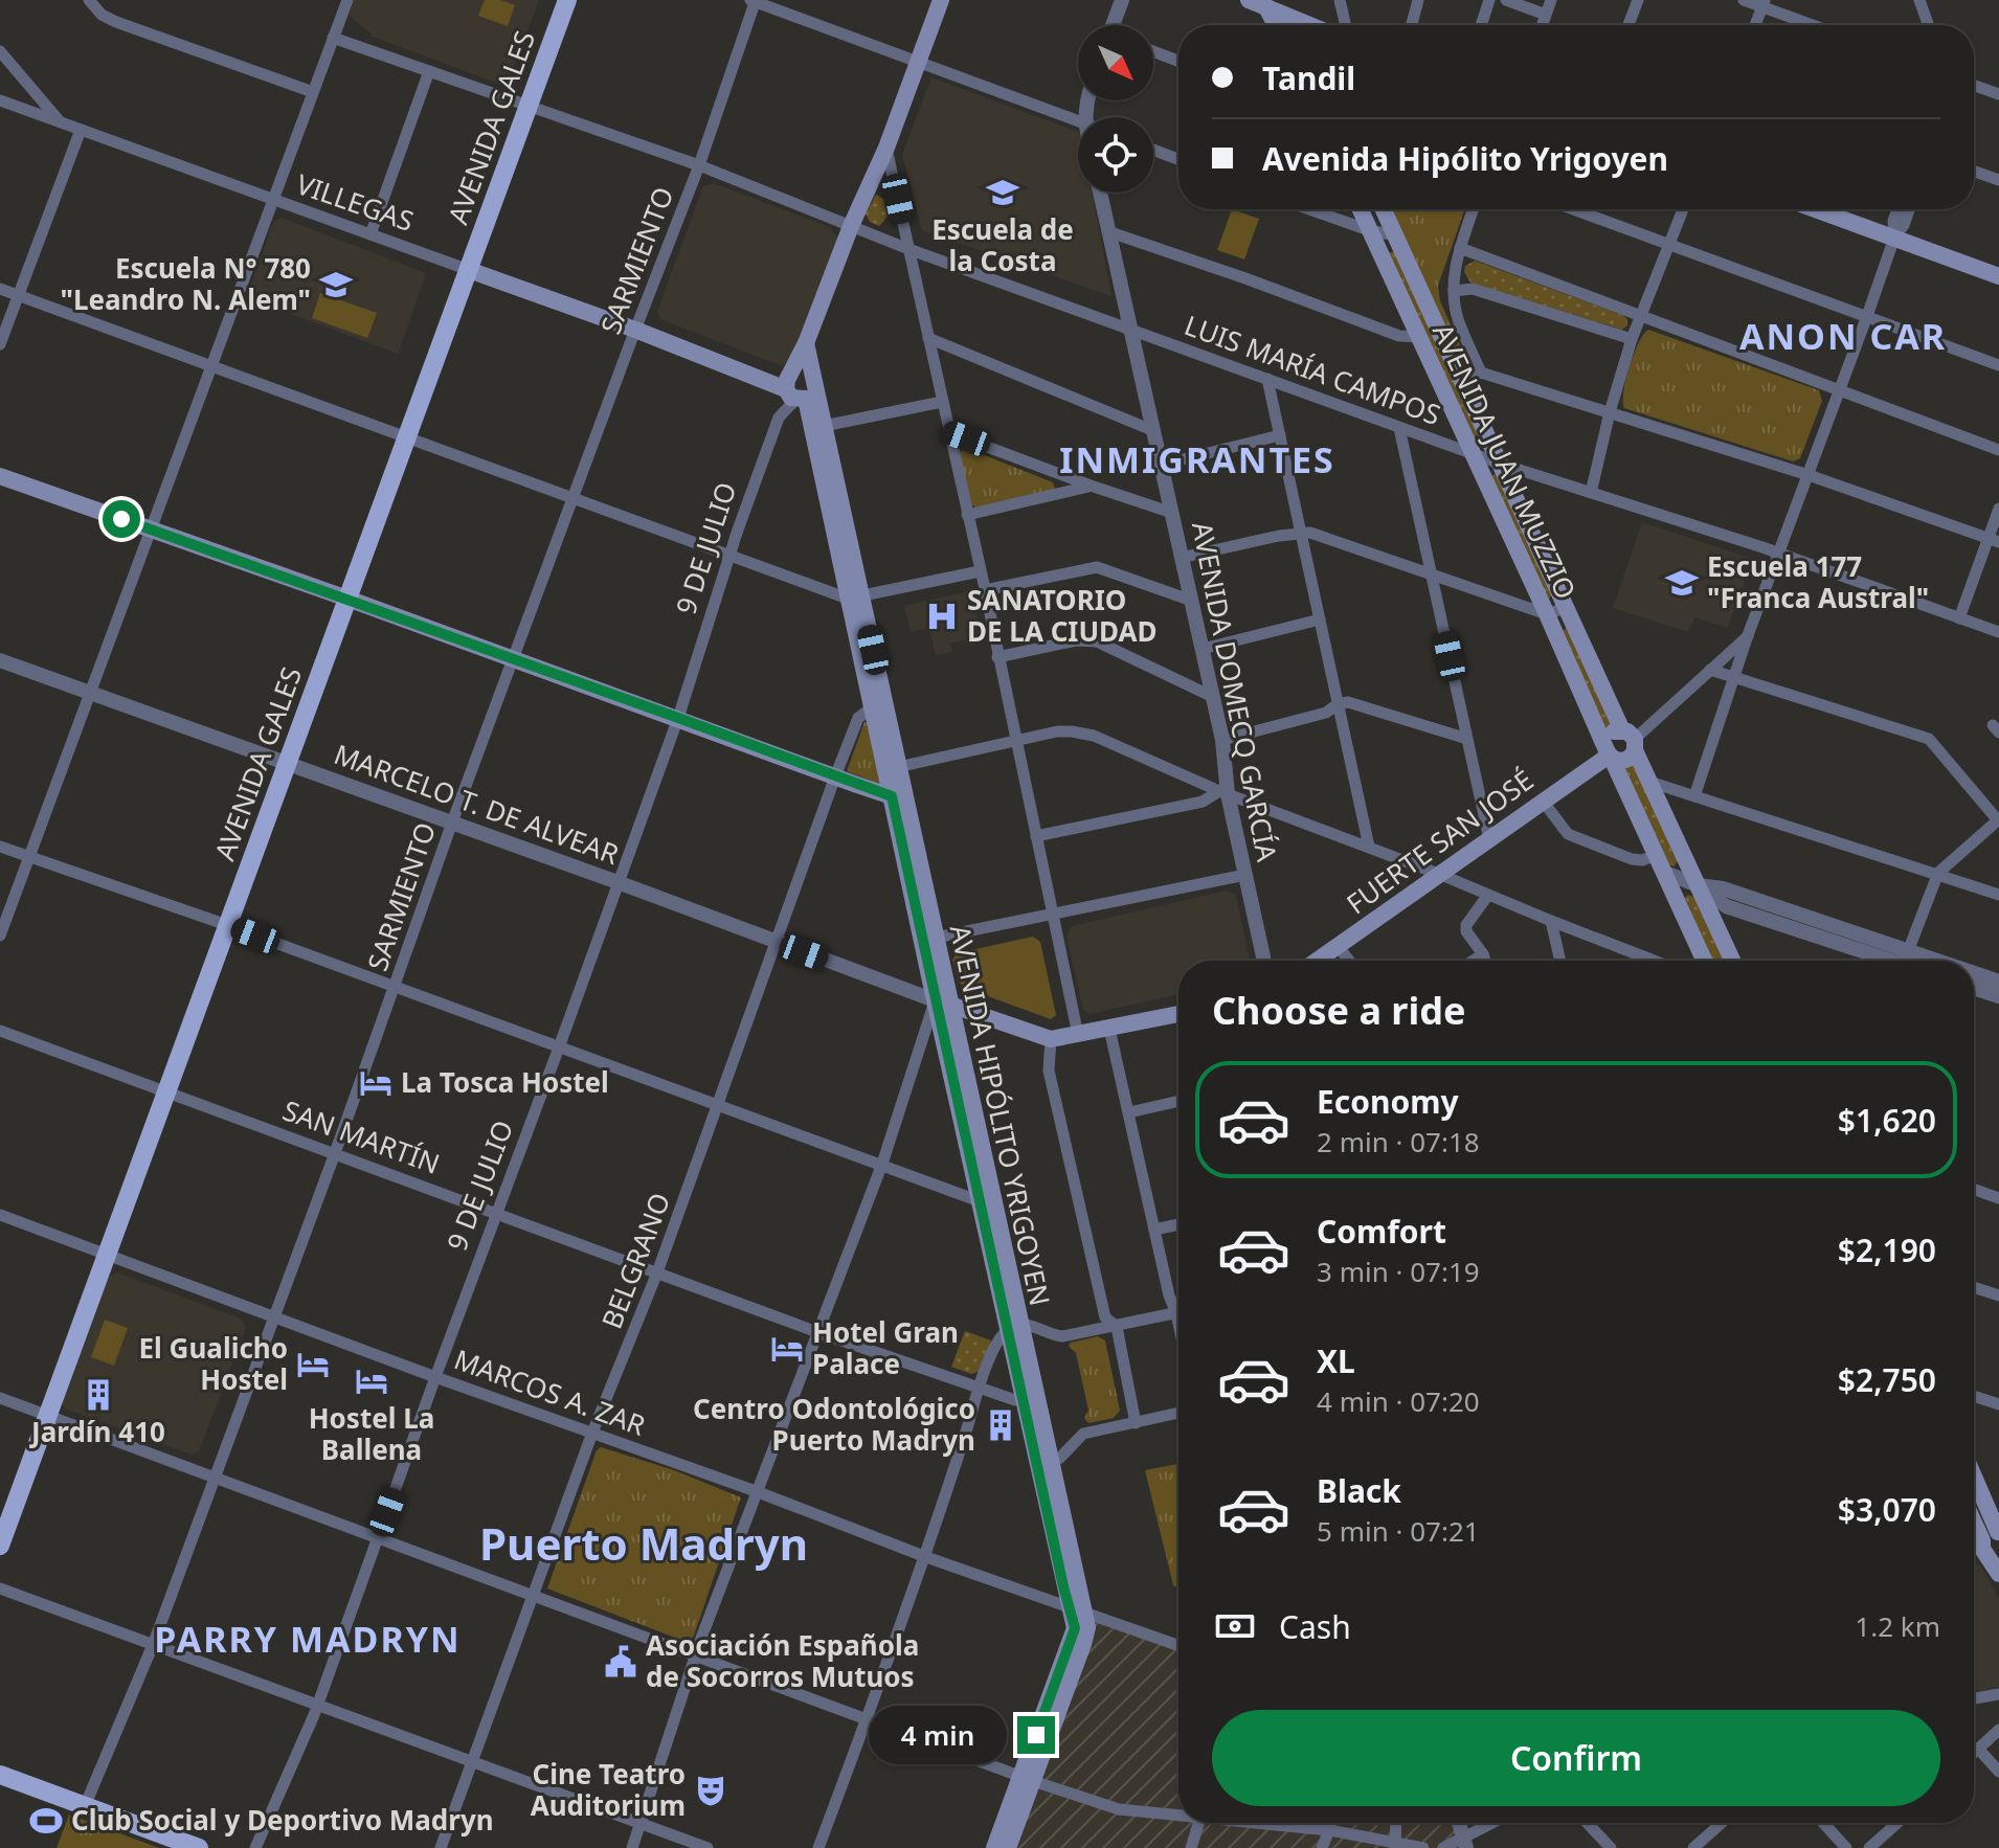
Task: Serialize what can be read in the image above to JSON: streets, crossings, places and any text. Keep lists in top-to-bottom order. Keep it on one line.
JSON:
{"streets":{"main road":["AVENIDA GALES","VILLEGAS","AVENIDA JUAN MUZZIO","FUERTE SAN JOSÉ","AVENIDA HIPÓLITO YRIGOYEN"],"street":["SARMIENTO","LUIS MARÍA CAMPOS","9 DE JULIO","AVENIDA DOMECQ GARCÍA","MARCELO T. DE ALVEAR","SAN MARTÍN","BELGRANO","MARCOS A. ZAR"]},"crossings":[["AVENIDA GALES","VILLEGAS"],["AVENIDA GALES","LUIS MARÍA CAMPOS"],["AVENIDA GALES","MARCELO T. DE ALVEAR"],["AVENIDA GALES","SAN MARTÍN"],["AVENIDA GALES","MARCOS A. ZAR"],["VILLEGAS","SARMIENTO"],["VILLEGAS","9 DE JULIO"],["VILLEGAS","AVENIDA HIPÓLITO YRIGOYEN"],["SARMIENTO","LUIS MARÍA CAMPOS"],["SARMIENTO","MARCELO T. DE ALVEAR"],["SARMIENTO","SAN MARTÍN"],["SARMIENTO","MARCOS A. ZAR"],["LUIS MARÍA CAMPOS","AVENIDA JUAN MUZZIO"],["LUIS MARÍA CAMPOS","AVENIDA DOMECQ GARCÍA"],["AVENIDA JUAN MUZZIO","FUERTE SAN JOSÉ"],["9 DE JULIO","MARCELO T. DE ALVEAR"],["9 DE JULIO","AVENIDA HIPÓLITO YRIGOYEN"],["9 DE JULIO","SAN MARTÍN"],["9 DE JULIO","MARCOS A. ZAR"],["MARCELO T. DE ALVEAR","AVENIDA HIPÓLITO YRIGOYEN"],["MARCELO T. DE ALVEAR","BELGRANO"],["AVENIDA HIPÓLITO YRIGOYEN","SAN MARTÍN"],["AVENIDA HIPÓLITO YRIGOYEN","BELGRANO"],["AVENIDA HIPÓLITO YRIGOYEN","MARCOS A. ZAR"],["SAN MARTÍN","BELGRANO"],["BELGRANO","MARCOS A. ZAR"]],"districts":["ANON CAR","INMIGRANTES","Puerto Madryn","PARRY MADRYN"],"places":{"school or university":["Escuela de la Costa","Escuela N° 780 \"Leandro N. Alem\"","Escuela 177 \"Franca Austral\""],"hospital":["SANATORIO DE LA CIUDAD"],"hotel":["La Tosca Hostel","Hotel Gran Palace","El Gualicho Hostel","Hostel La Ballena"],"building":["Jardín 410","Centro Odontológico Puerto Madryn"],"public building":["Asociación Española de Socorros Mutuos"],"theatre":["Cine Teatro Auditorium"],"sports":["Club Social y Deportivo Madryn"]},"north":"bottom right","page":{"banner":["Tandil","Avenida Hipólito Yrigoyen"],"heading":"Choose a ride","list":[{"name":"Economy","note":"2 min · 07:18","value":"$1,620"},{"name":"Comfort","note":"3 min · 07:19","value":"$2,190"},{"name":"XL","note":"4 min · 07:20","value":"$2,750"},{"name":"Black","note":"5 min · 07:21","value":"$3,070"}],"pay":["Cash","1.2 km"],"buttons":"Confirm","bubble":"4 min"}}
